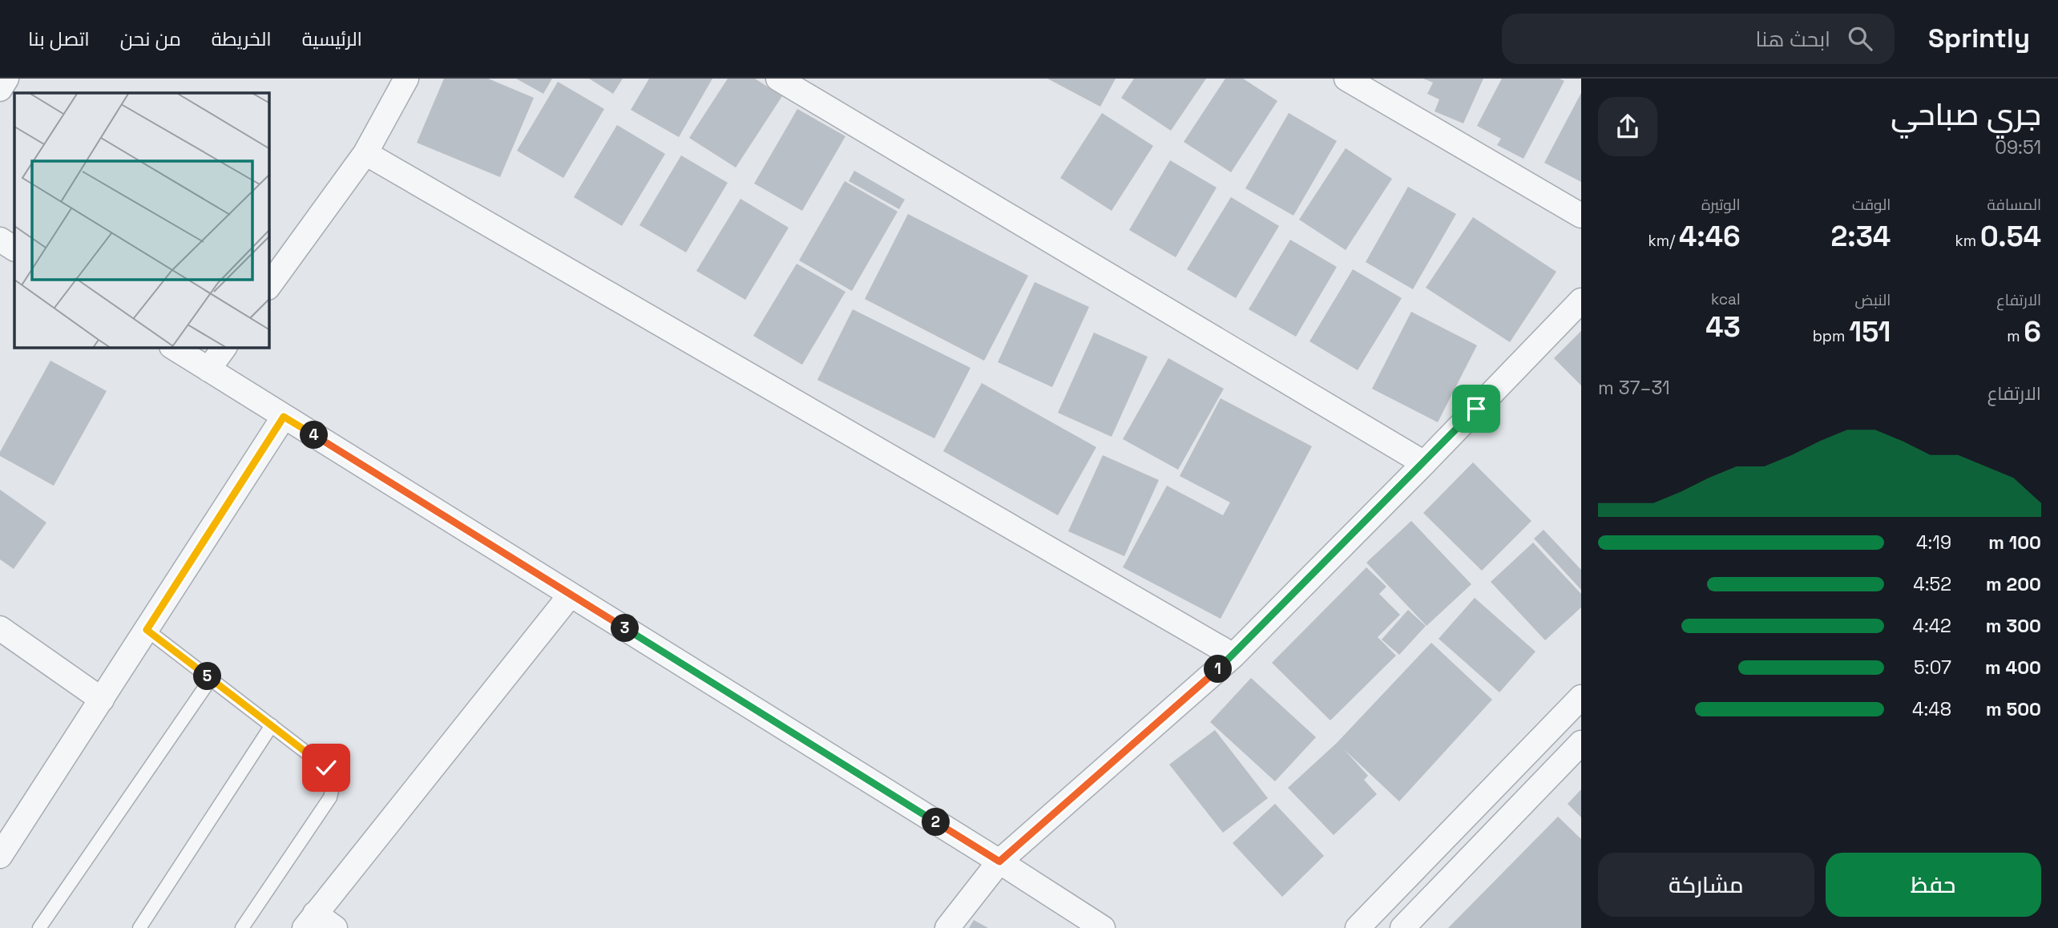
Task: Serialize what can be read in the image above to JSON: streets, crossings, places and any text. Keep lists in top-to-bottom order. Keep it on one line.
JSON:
{"page":{"header":"Sprintly","search":"ابحث هنا","nav":["الرئيسية","الخريطة","من نحن","اتصل بنا"],"heading":["جري صباحي","09:51"],"stats":[["المسافة","0.54 km"],["الوقت","2:34"],["الوتيرة","4:46 /km"],["الارتفاع","6 m"],["النبض","151 bpm"],["kcal","43"]],"chart":["الارتفاع","31–37 m"],"pins":["4","3","1","5","2"],"list":[{"name":"100 m","note":"4:19"},{"name":"200 m","note":"4:52"},{"name":"300 m","note":"4:42"},{"name":"400 m","note":"5:07"},{"name":"500 m","note":"4:48"}],"buttons":["حفظ","مشاركة"]}}
